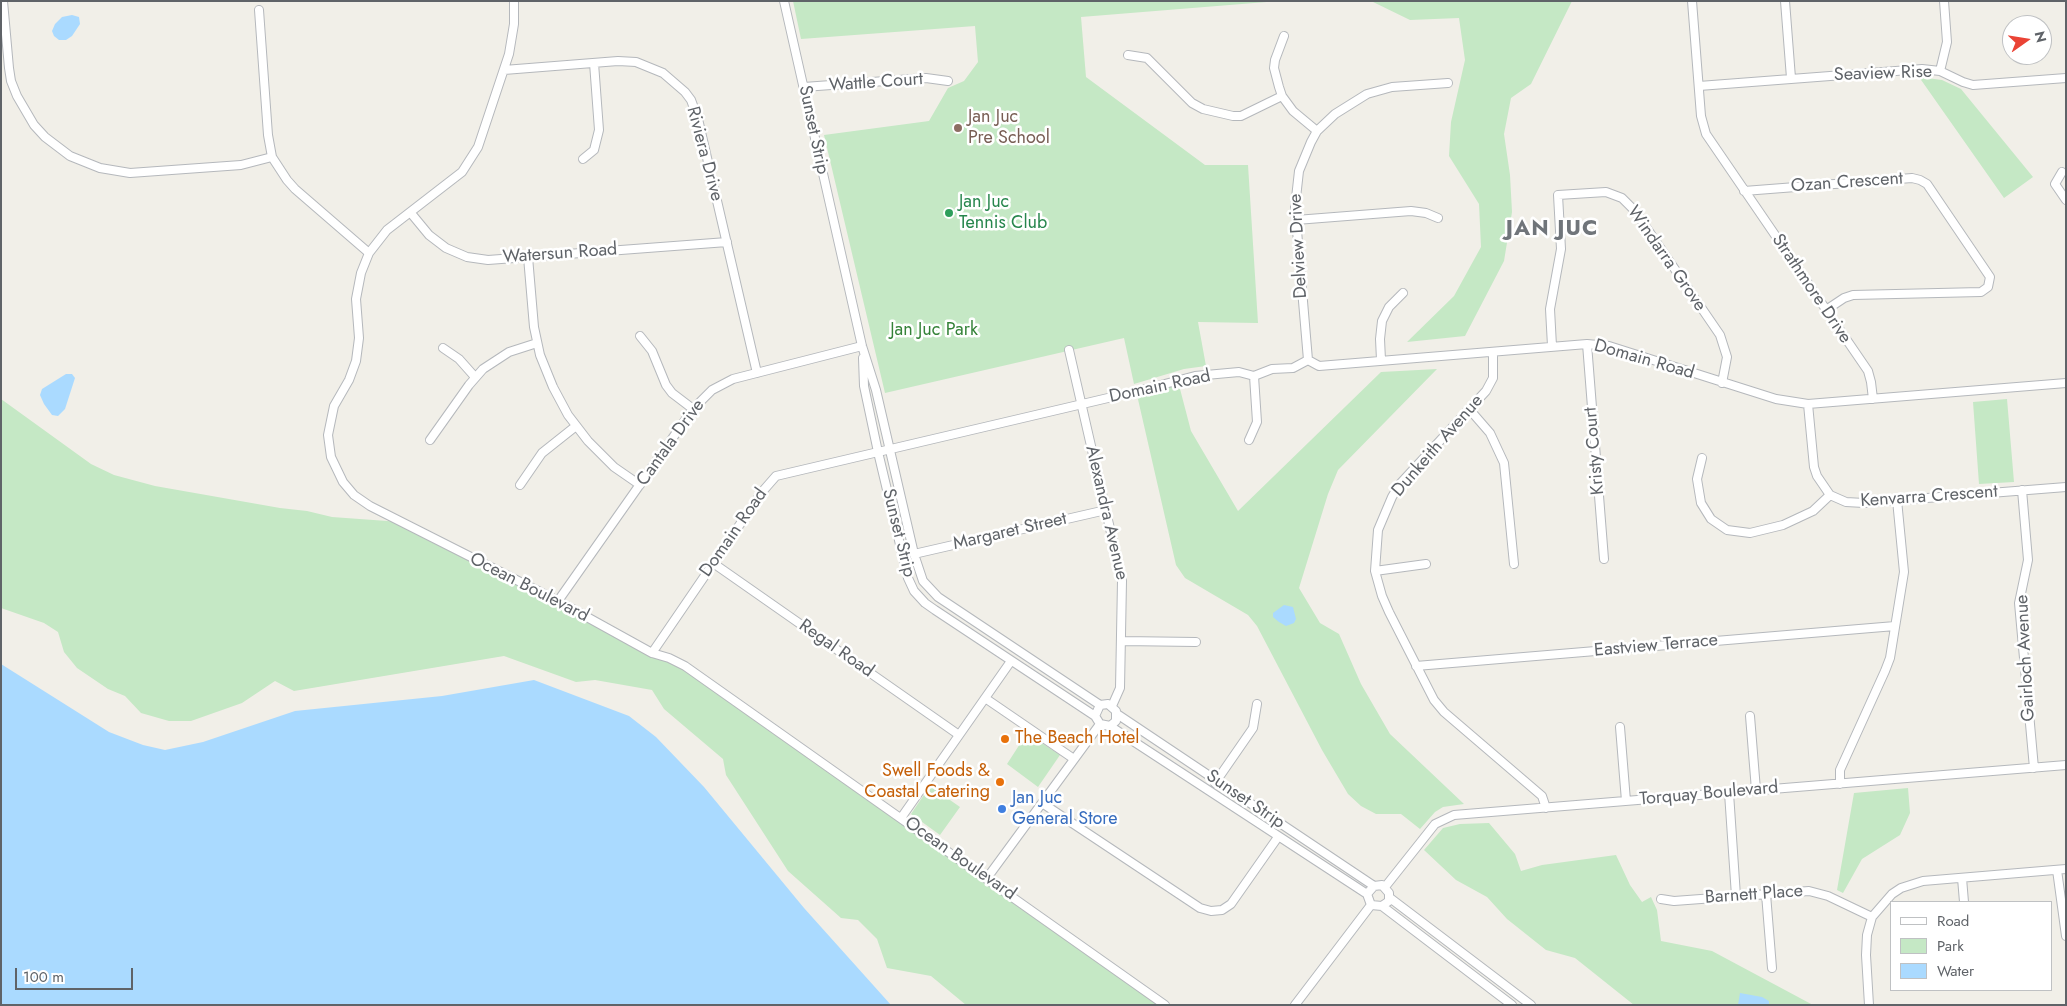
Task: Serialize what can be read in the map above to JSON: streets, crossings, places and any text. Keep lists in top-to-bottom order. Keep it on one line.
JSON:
{"streets":{"street":["Seaview Rise","Wattle Court","Sunset Strip","Riviera Drive","Ozan Crescent","Delview Drive","Watersun Road","Windarra Grove","Strathmore Drive","Domain Road","Cantala Drive","Dunkeith Avenue","Kristy Court","Kenvarra Crescent","Alexandra Avenue","Margaret Street","Ocean Boulevard","Eastview Terrace","Regal Road","Gairloch Avenue","Torquay Boulevard","Barnett Place"]},"crossings":[["Seaview Rise","Strathmore Drive"],["Wattle Court","Sunset Strip"],["Sunset Strip","Domain Road"],["Sunset Strip","Cantala Drive"],["Sunset Strip","Alexandra Avenue"],["Sunset Strip","Margaret Street"],["Sunset Strip","Torquay Boulevard"],["Riviera Drive","Watersun Road"],["Riviera Drive","Cantala Drive"],["Riviera Drive","Ocean Boulevard"],["Ozan Crescent","Strathmore Drive"],["Delview Drive","Domain Road"],["Watersun Road","Ocean Boulevard"],["Windarra Grove","Domain Road"],["Strathmore Drive","Domain Road"],["Domain Road","Dunkeith Avenue"],["Domain Road","Kristy Court"],["Domain Road","Alexandra Avenue"],["Domain Road","Ocean Boulevard"],["Domain Road","Regal Road"],["Cantala Drive","Ocean Boulevard"],["Dunkeith Avenue","Eastview Terrace"],["Dunkeith Avenue","Torquay Boulevard"],["Kenvarra Crescent","Gairloch Avenue"],["Alexandra Avenue","Margaret Street"],["Gairloch Avenue","Torquay Boulevard"]],"districts":["JAN JUC"],"parks":["Jan Juc Park"],"places":["Jan Juc Pre School","Jan Juc Tennis Club","The Beach Hotel","Swell Foods & Coastal Catering","Jan Juc General Store"],"legend":["Road","Park","Water"],"scale_bar":"100 m","north":"right"}
